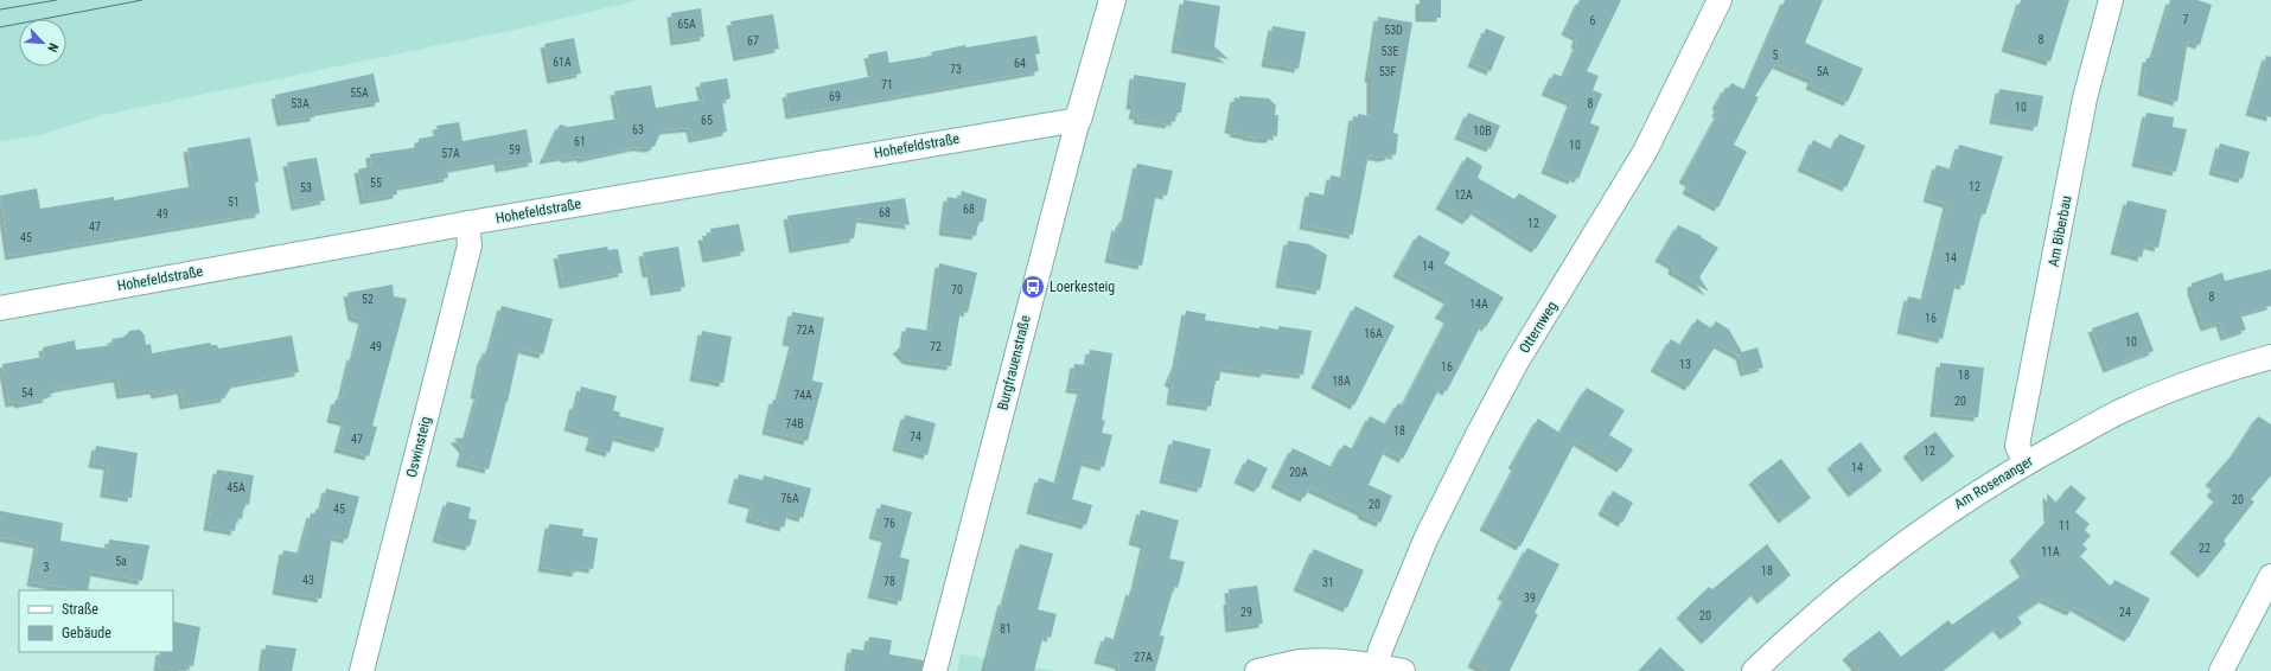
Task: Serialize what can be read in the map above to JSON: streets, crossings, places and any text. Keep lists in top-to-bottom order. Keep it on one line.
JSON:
{"streets":{"street":["Hohefeldstraße","Am Biberbau","Otternweg","Burgfrauenstraße","Oswinsteig","Am Rosenanger"]},"crossings":[["Hohefeldstraße","Burgfrauenstraße"],["Hohefeldstraße","Oswinsteig"],["Am Biberbau","Am Rosenanger"]],"places":{"bus stop":["Loerkesteig"]},"house_numbers":["7","6","65A","53D","8","67","53E","5","61A","64","73","53F","5A","71","55A","69","53A","8","10","65","63","10B","61","10","59","57A","55","12","53","12A","51","68","68","49","12","47","45","14","14","70","8","52","14A","16","72A","16A","10","49","72","13","16","18","18A","54","74A","20","74B","18","74","47","12","14","20A","45A","76A","20","20","45","76","11","22","11A","5a","3","18","43","78","31","39","29","24","20","81","27A"],"legend":["Straße","Gebäude"],"north":"bottom right"}
